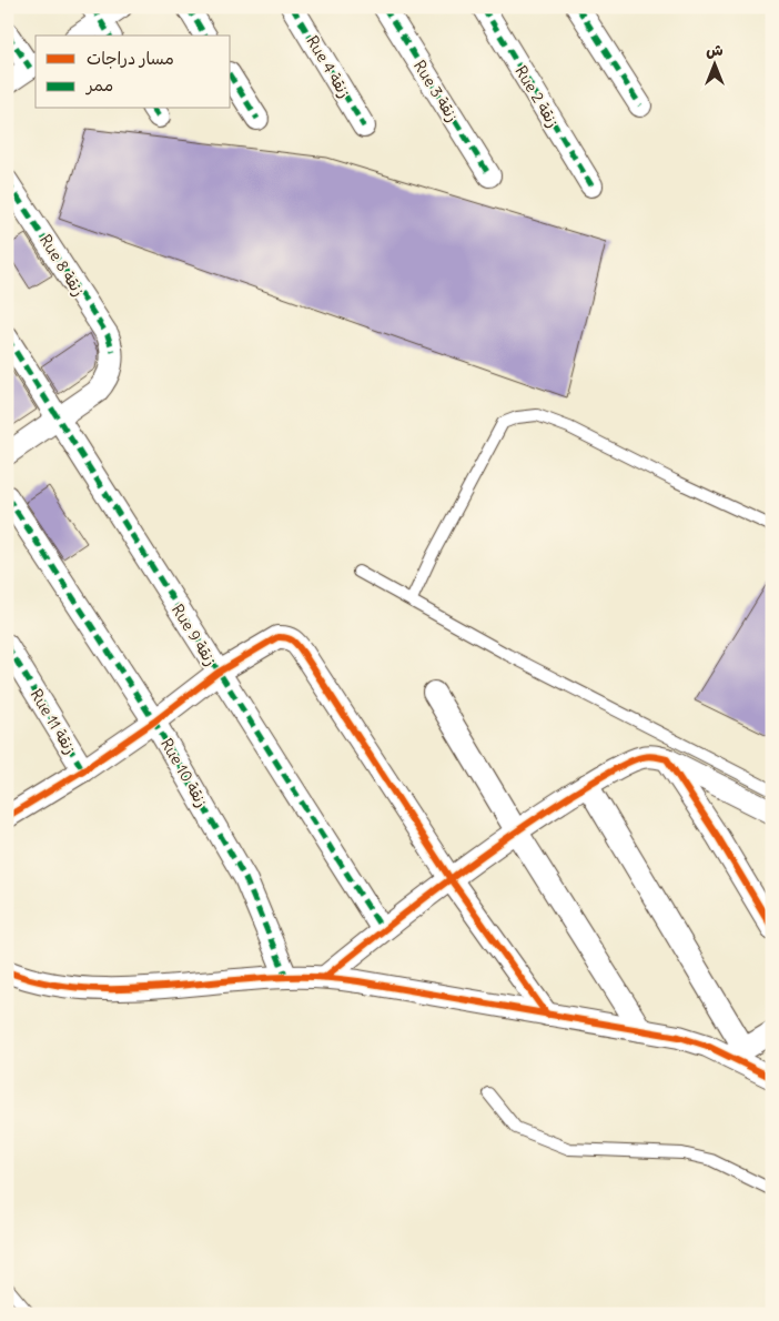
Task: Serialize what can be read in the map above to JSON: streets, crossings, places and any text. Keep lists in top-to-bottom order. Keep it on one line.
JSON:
{"streets":{"street":["Rue 4 زنقة","Rue 3 زنقة","Rue 2 زنقة","Rue 8 زنقة","Rue 9 زنقة","Rue 11 زنقة","Rue 10 زنقة"]},"crossings":[["Rue 8 زنقة","Rue 9 زنقة"]],"legend":["مسار دراجات","ممر"],"north":"top"}
